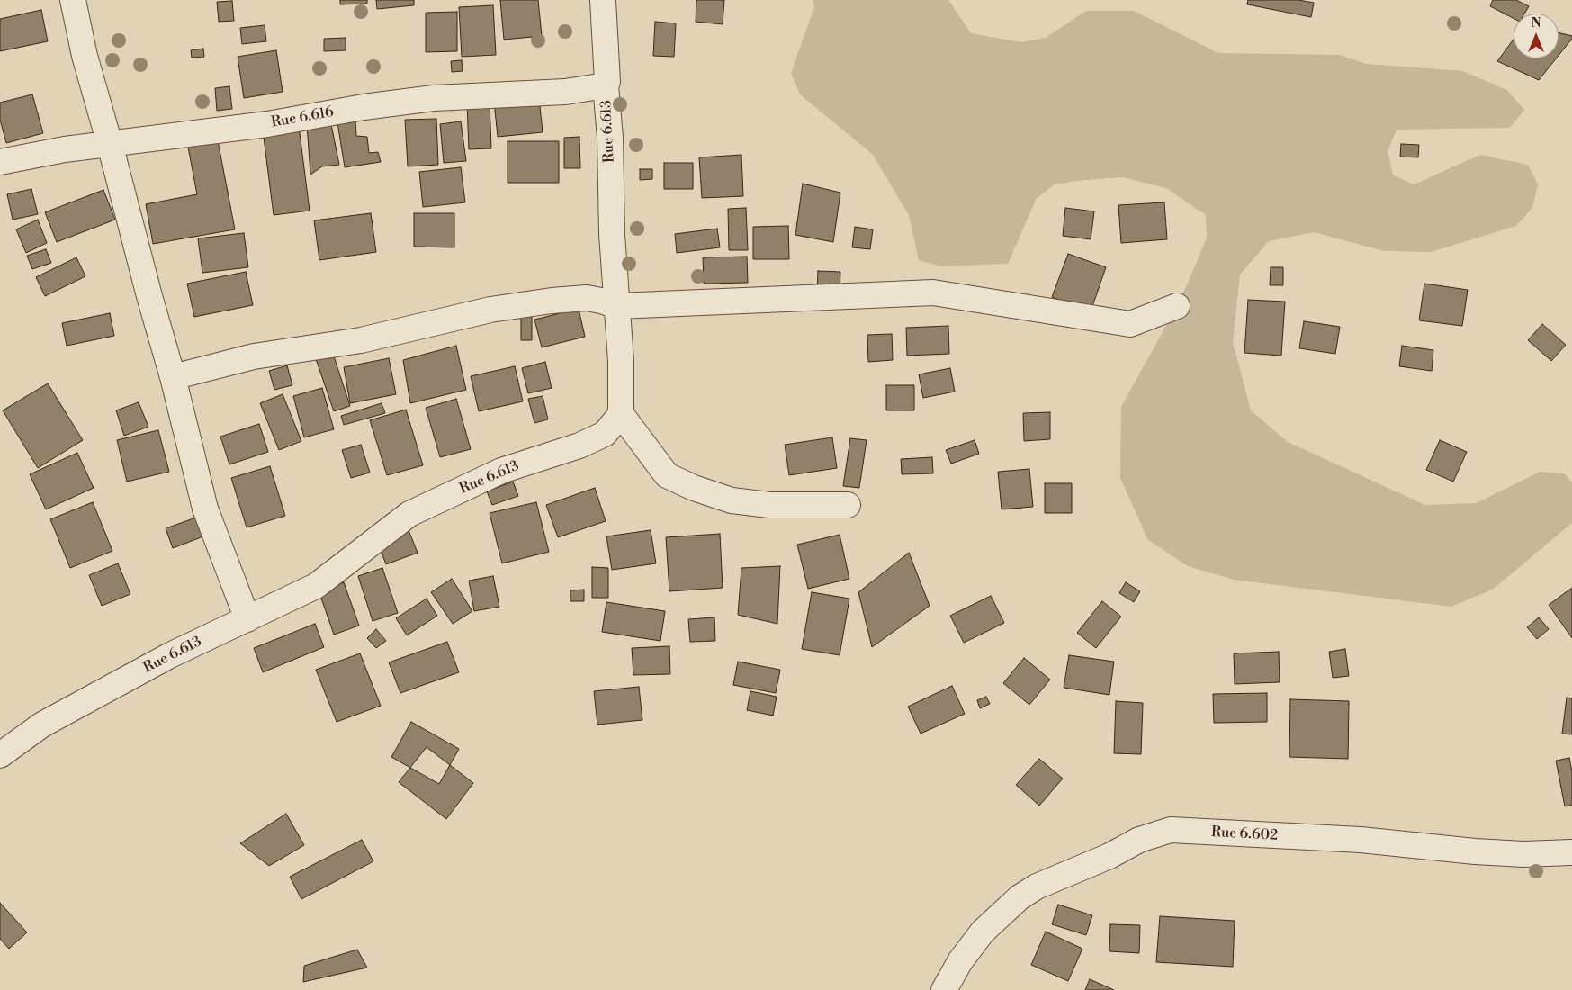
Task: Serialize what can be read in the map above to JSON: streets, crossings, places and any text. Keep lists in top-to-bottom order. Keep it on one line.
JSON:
{"streets":{"street":["Rue 6.616","Rue 6.613","Rue 6.602"]},"crossings":[["Rue 6.616","Rue 6.613"]],"north":"top"}
